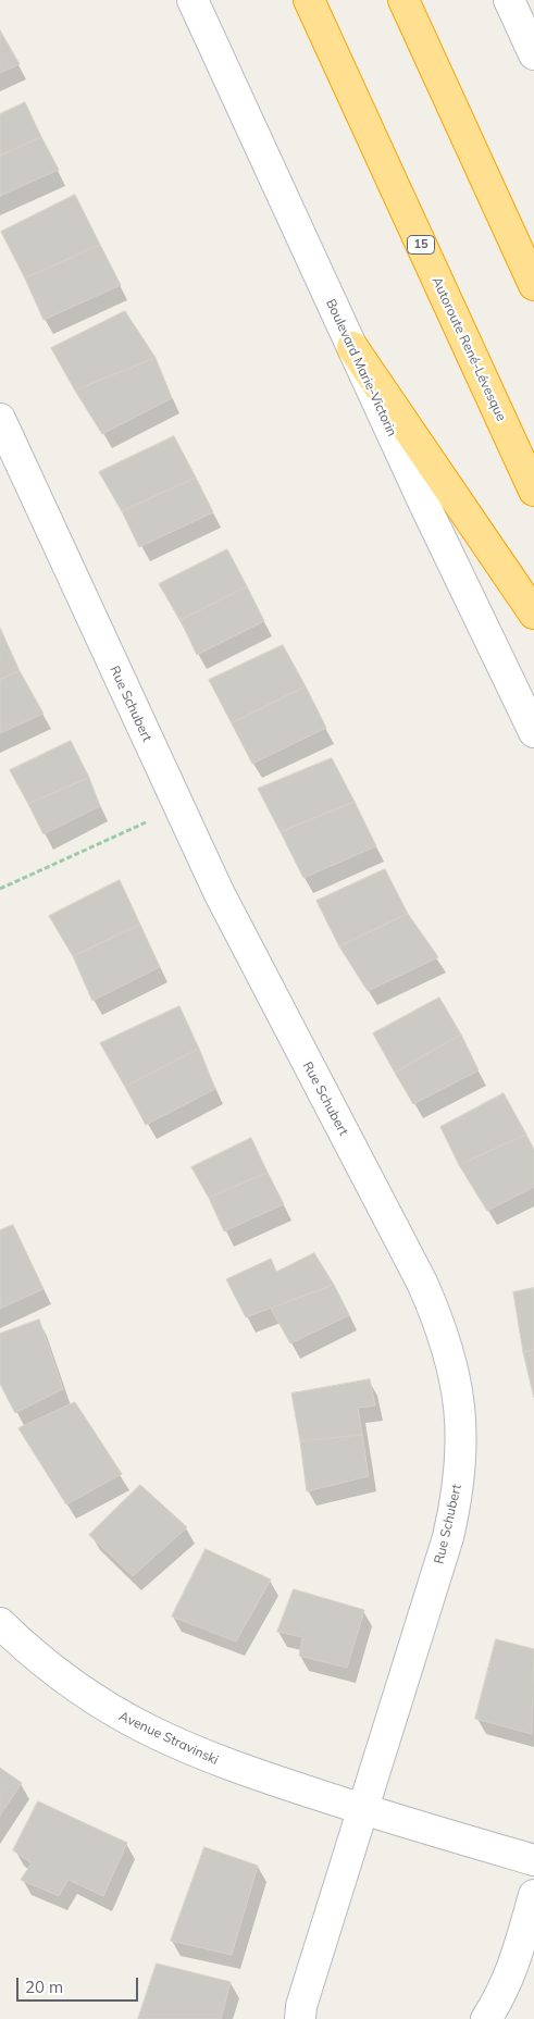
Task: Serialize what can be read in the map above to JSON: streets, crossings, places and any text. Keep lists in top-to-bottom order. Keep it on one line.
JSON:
{"streets":{"highway":["15","Autoroute René-Lévesque"],"street":["Boulevard Marie-Victorin","Rue Schubert","Avenue Stravinski"]},"crossings":[["Rue Schubert","Avenue Stravinski"]],"scale_bar":"20 m"}
